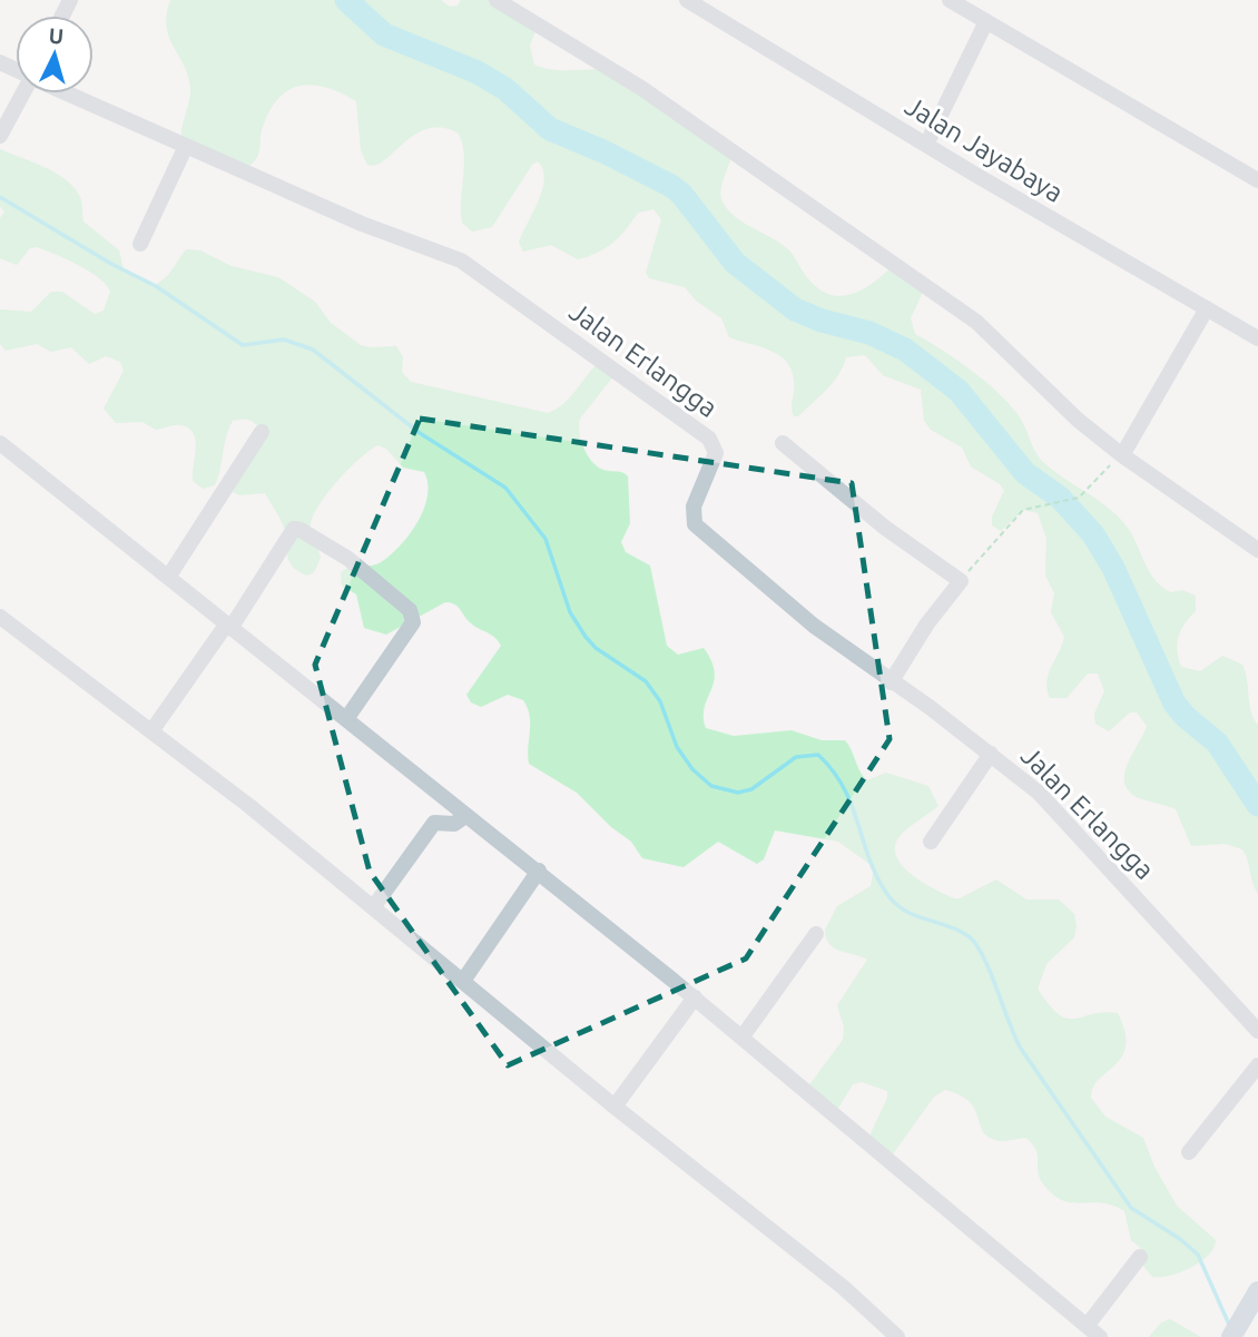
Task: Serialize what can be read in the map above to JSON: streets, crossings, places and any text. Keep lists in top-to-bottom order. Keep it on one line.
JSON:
{"streets":{"street":["Jalan Jayabaya","Jalan Erlangga"]},"north":"top"}
